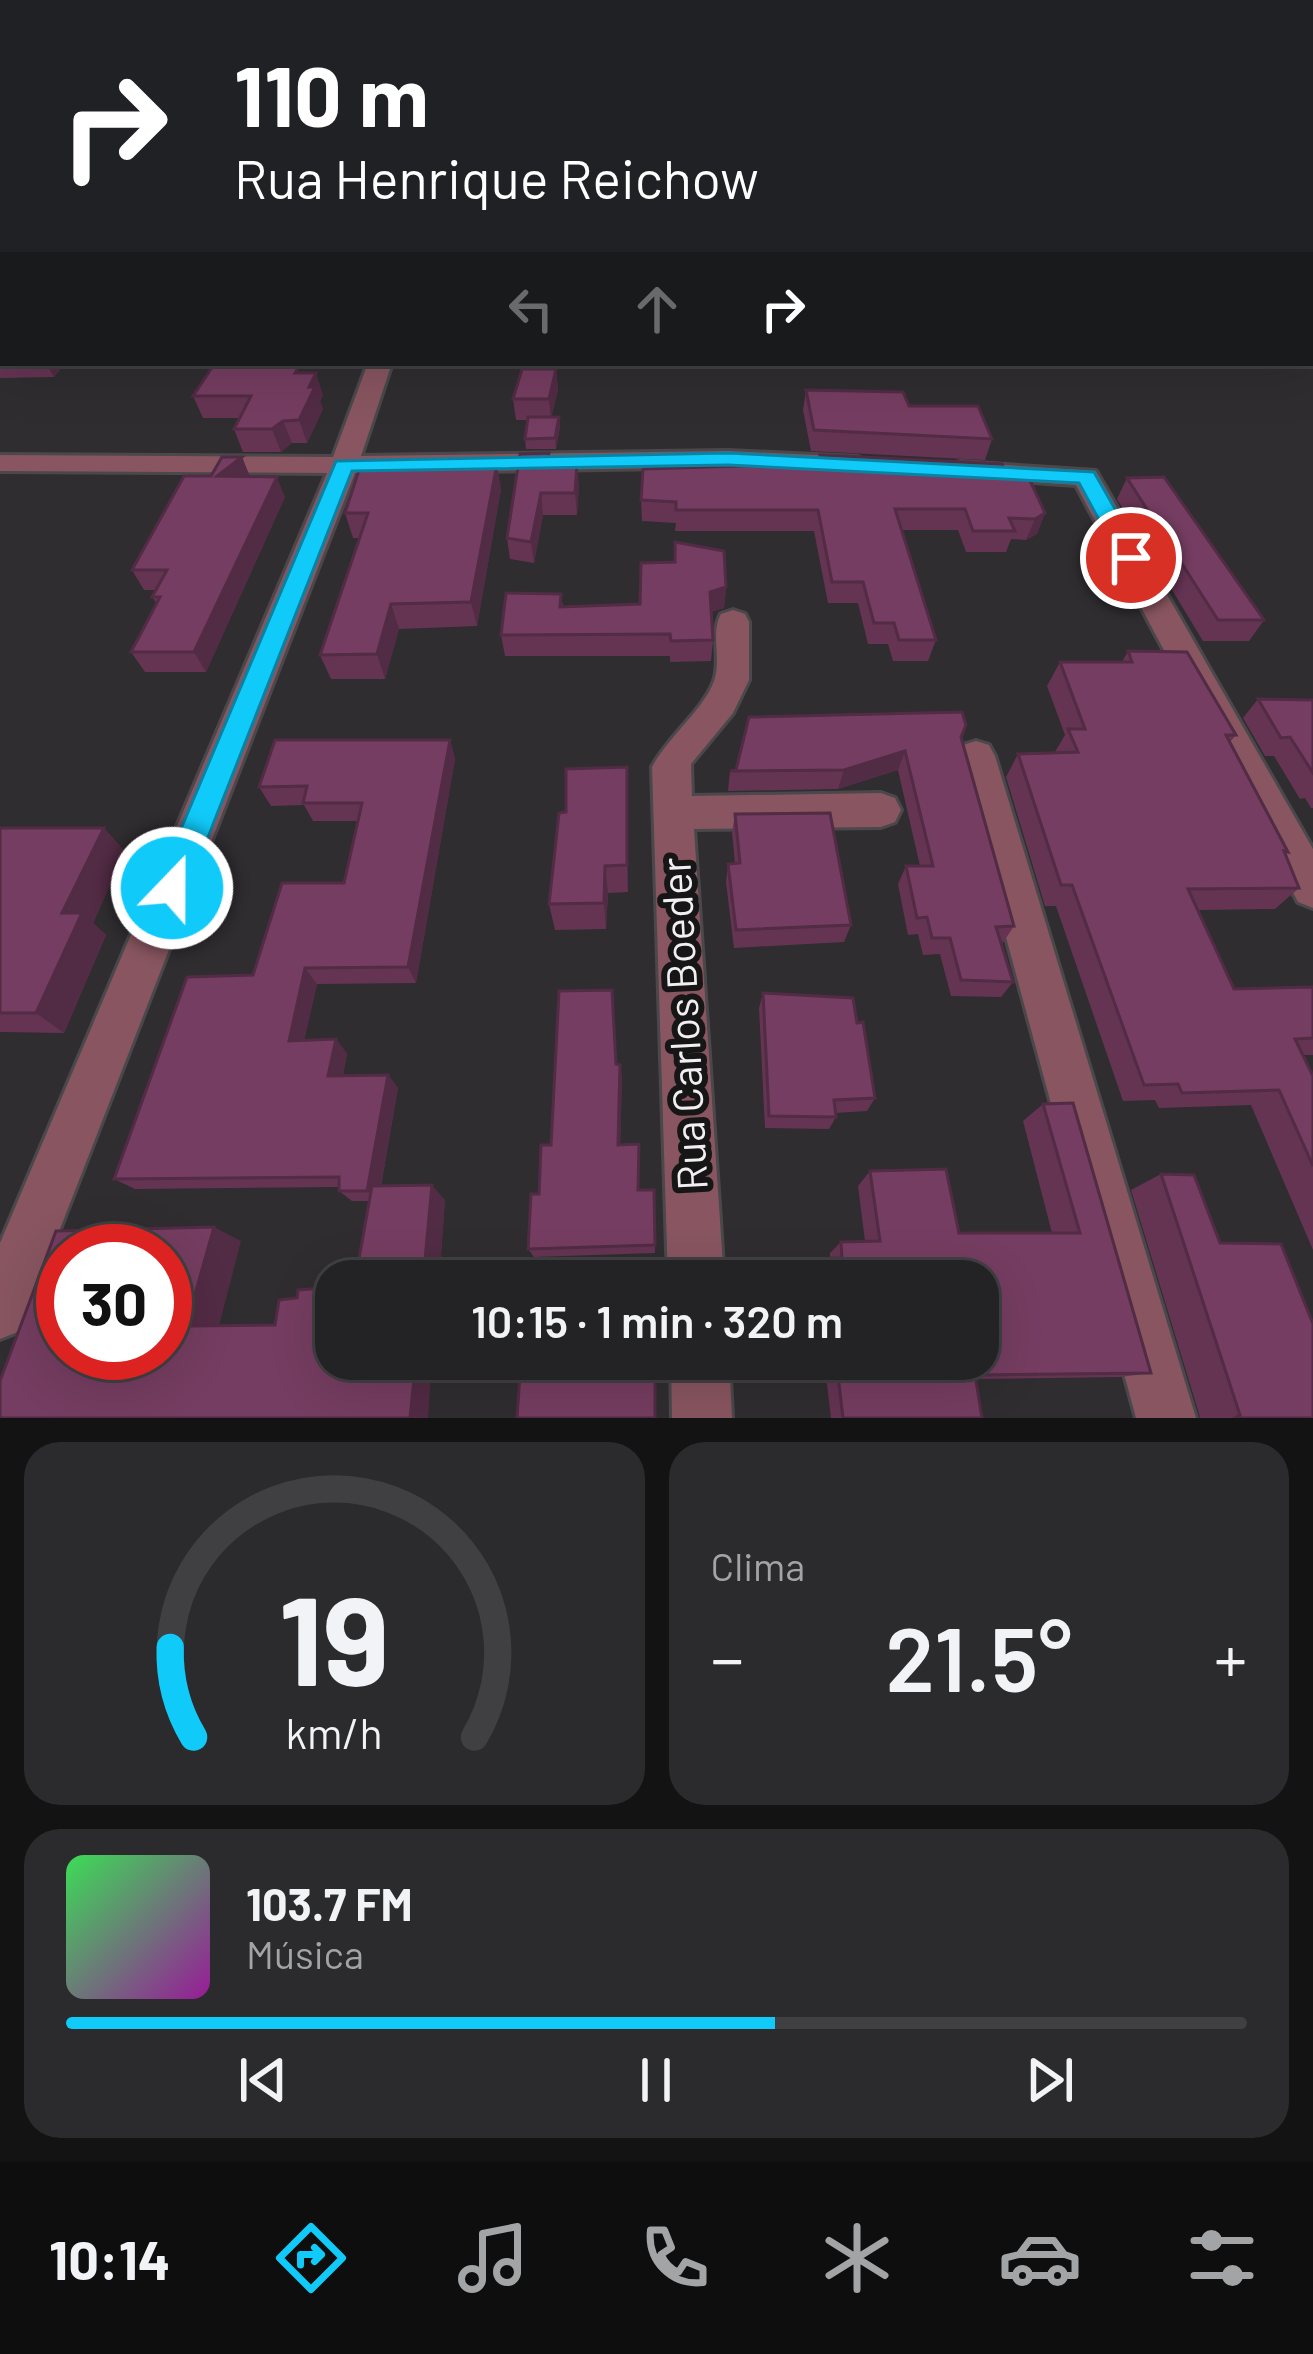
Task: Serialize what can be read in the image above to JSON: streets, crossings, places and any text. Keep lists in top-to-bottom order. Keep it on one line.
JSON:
{"streets":{"street":["Rua Carlos Boeder"]},"page":{"turn":["110 m","Rua Henrique Reichow"],"limit":"30","trip":"10:15 · 1 min · 320 m","tile":"Clima","heat":["−","21.5°","+"],"song":["103.7 FM","Música"],"tabs":"10:14","gauge":["19","km/h"]}}
